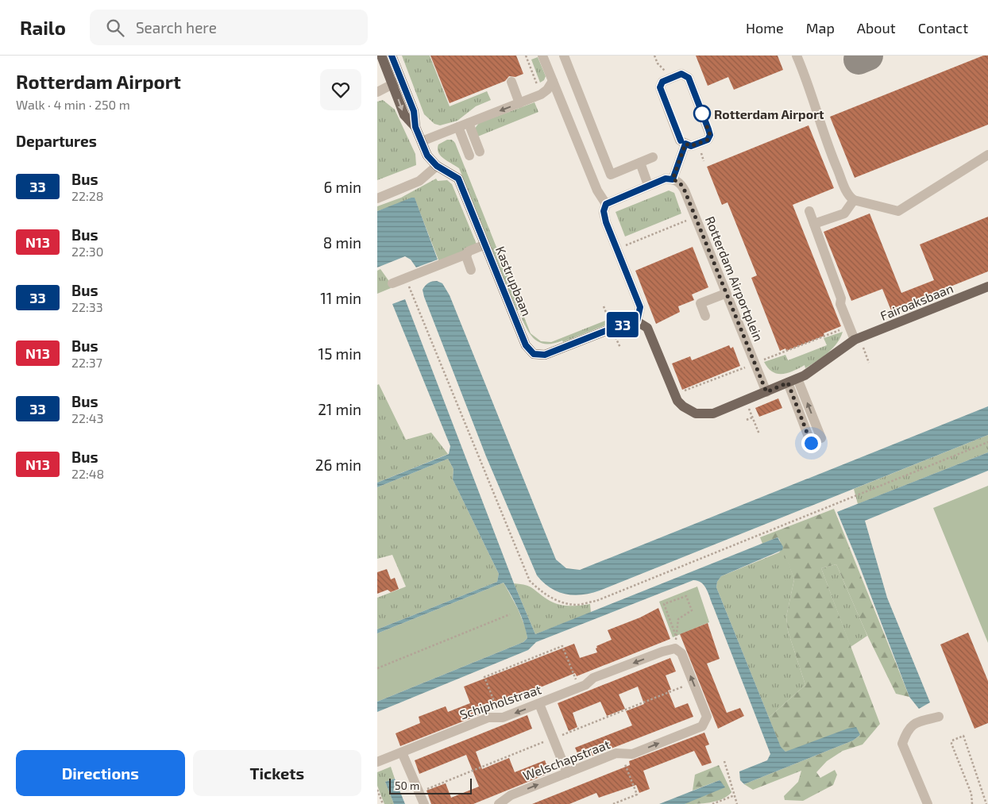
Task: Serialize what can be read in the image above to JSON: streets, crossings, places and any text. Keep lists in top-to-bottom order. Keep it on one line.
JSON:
{"streets":{"main road":["Kastrupbaan","Fairoaksbaan"],"street":["Rotterdam Airportplein","Schipholstraat","Welschapstraat"]},"crossings":[["Schipholstraat","Welschapstraat"]],"one_way":["Schipholstraat"],"places":["Rotterdam Airport"],"lines":["bus line 33"],"scale_bar":"50 m","page":{"header":"Railo","search":"Search here","nav":["Home","Map","About","Contact"],"heading":[["Rotterdam Airport","Walk · 4 min · 250 m"],"Departures"],"on_map":"33","list":[{"mark":"33","name":"Bus","note":"22:28","value":"6 min"},{"mark":"N13","name":"Bus","note":"22:30","value":"8 min"},{"mark":"33","name":"Bus","note":"22:33","value":"11 min"},{"mark":"N13","name":"Bus","note":"22:37","value":"15 min"},{"mark":"33","name":"Bus","note":"22:43","value":"21 min"},{"mark":"N13","name":"Bus","note":"22:48","value":"26 min"}],"buttons":["Directions","Tickets"],"scale":"50 m"}}
